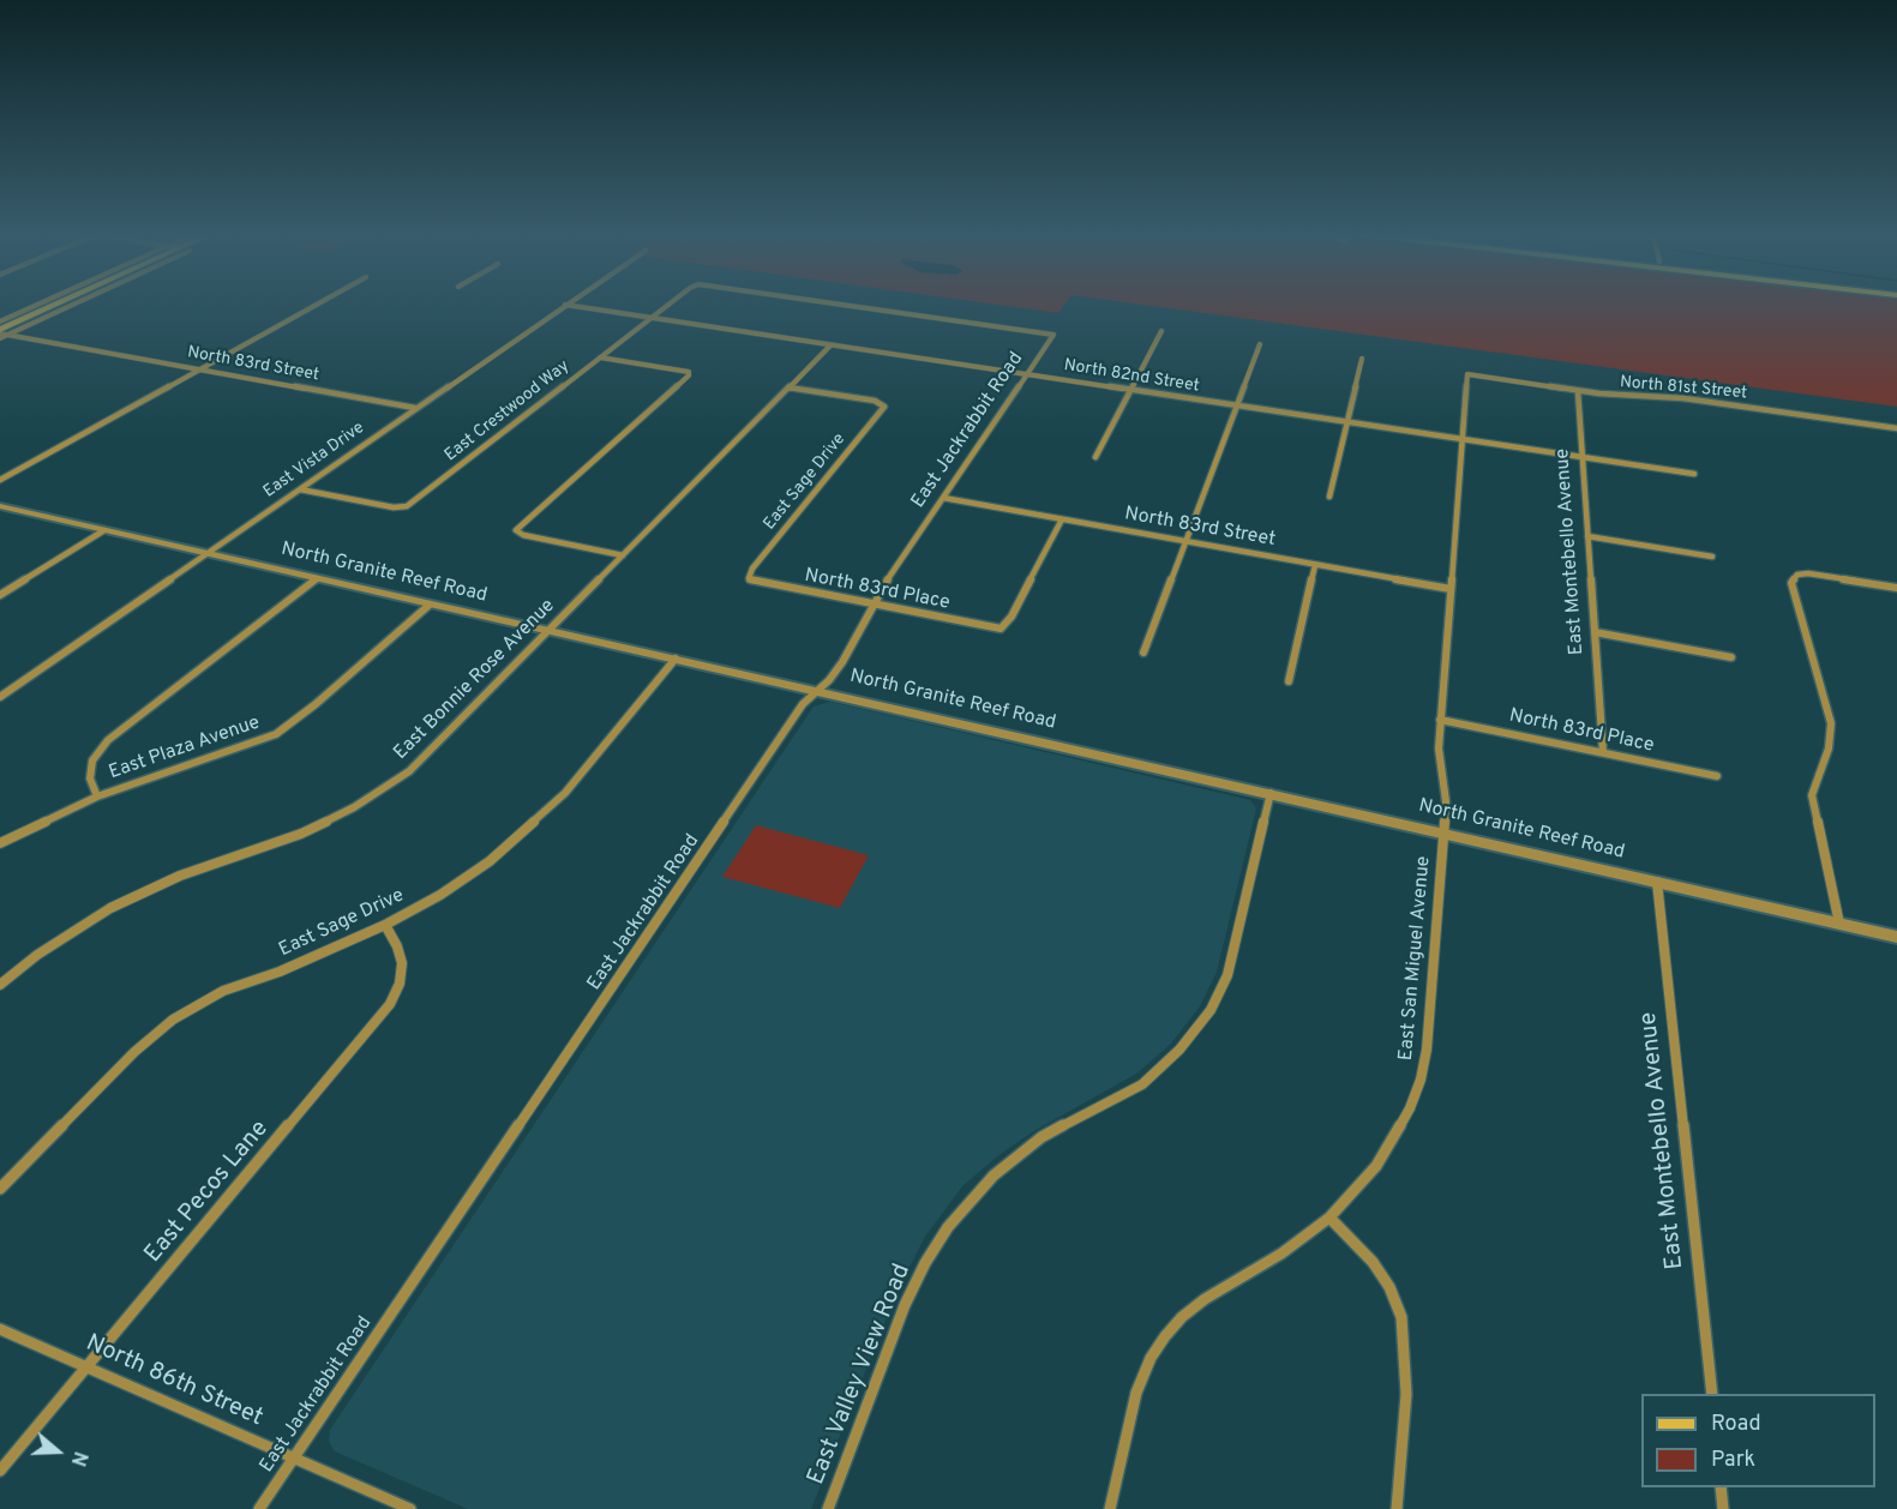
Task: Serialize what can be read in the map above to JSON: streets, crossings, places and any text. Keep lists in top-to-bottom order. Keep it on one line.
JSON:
{"streets":{"street":["North 83rd Street","North 82nd Street","North 81st Street","East Crestwood Way","East Jackrabbit Road","East Vista Drive","East Sage Drive","East Montebello Avenue","North Granite Reef Road","North 83rd Place","East Bonnie Rose Avenue","East Plaza Avenue","East San Miguel Avenue","East Pecos Lane","East Valley View Road","North 86th Street"]},"crossings":[["North 83rd Street","East Jackrabbit Road"],["North 83rd Street","East Vista Drive"],["North 83rd Street","North 83rd Place"],["North 83rd Street","East San Miguel Avenue"],["North 82nd Street","East Crestwood Way"],["North 82nd Street","East Jackrabbit Road"],["North 82nd Street","East Vista Drive"],["North 82nd Street","East Montebello Avenue"],["North 82nd Street","East Bonnie Rose Avenue"],["North 82nd Street","East San Miguel Avenue"],["North 81st Street","East Montebello Avenue"],["North 81st Street","East San Miguel Avenue"],["East Crestwood Way","East Jackrabbit Road"],["East Crestwood Way","East Vista Drive"],["East Jackrabbit Road","North Granite Reef Road"],["East Jackrabbit Road","North 83rd Place"],["East Jackrabbit Road","North 86th Street"],["East Vista Drive","North Granite Reef Road"],["East Sage Drive","North Granite Reef Road"],["East Sage Drive","North 83rd Place"],["East Sage Drive","East Bonnie Rose Avenue"],["East Sage Drive","East Pecos Lane"],["East Montebello Avenue","North Granite Reef Road"],["East Montebello Avenue","North 83rd Place"],["North Granite Reef Road","East Bonnie Rose Avenue"],["North Granite Reef Road","East Plaza Avenue"],["North Granite Reef Road","East San Miguel Avenue"],["North Granite Reef Road","East Valley View Road"],["North 83rd Place","East San Miguel Avenue"],["East Pecos Lane","North 86th Street"]],"legend":["Road","Park"],"north":"right"}
